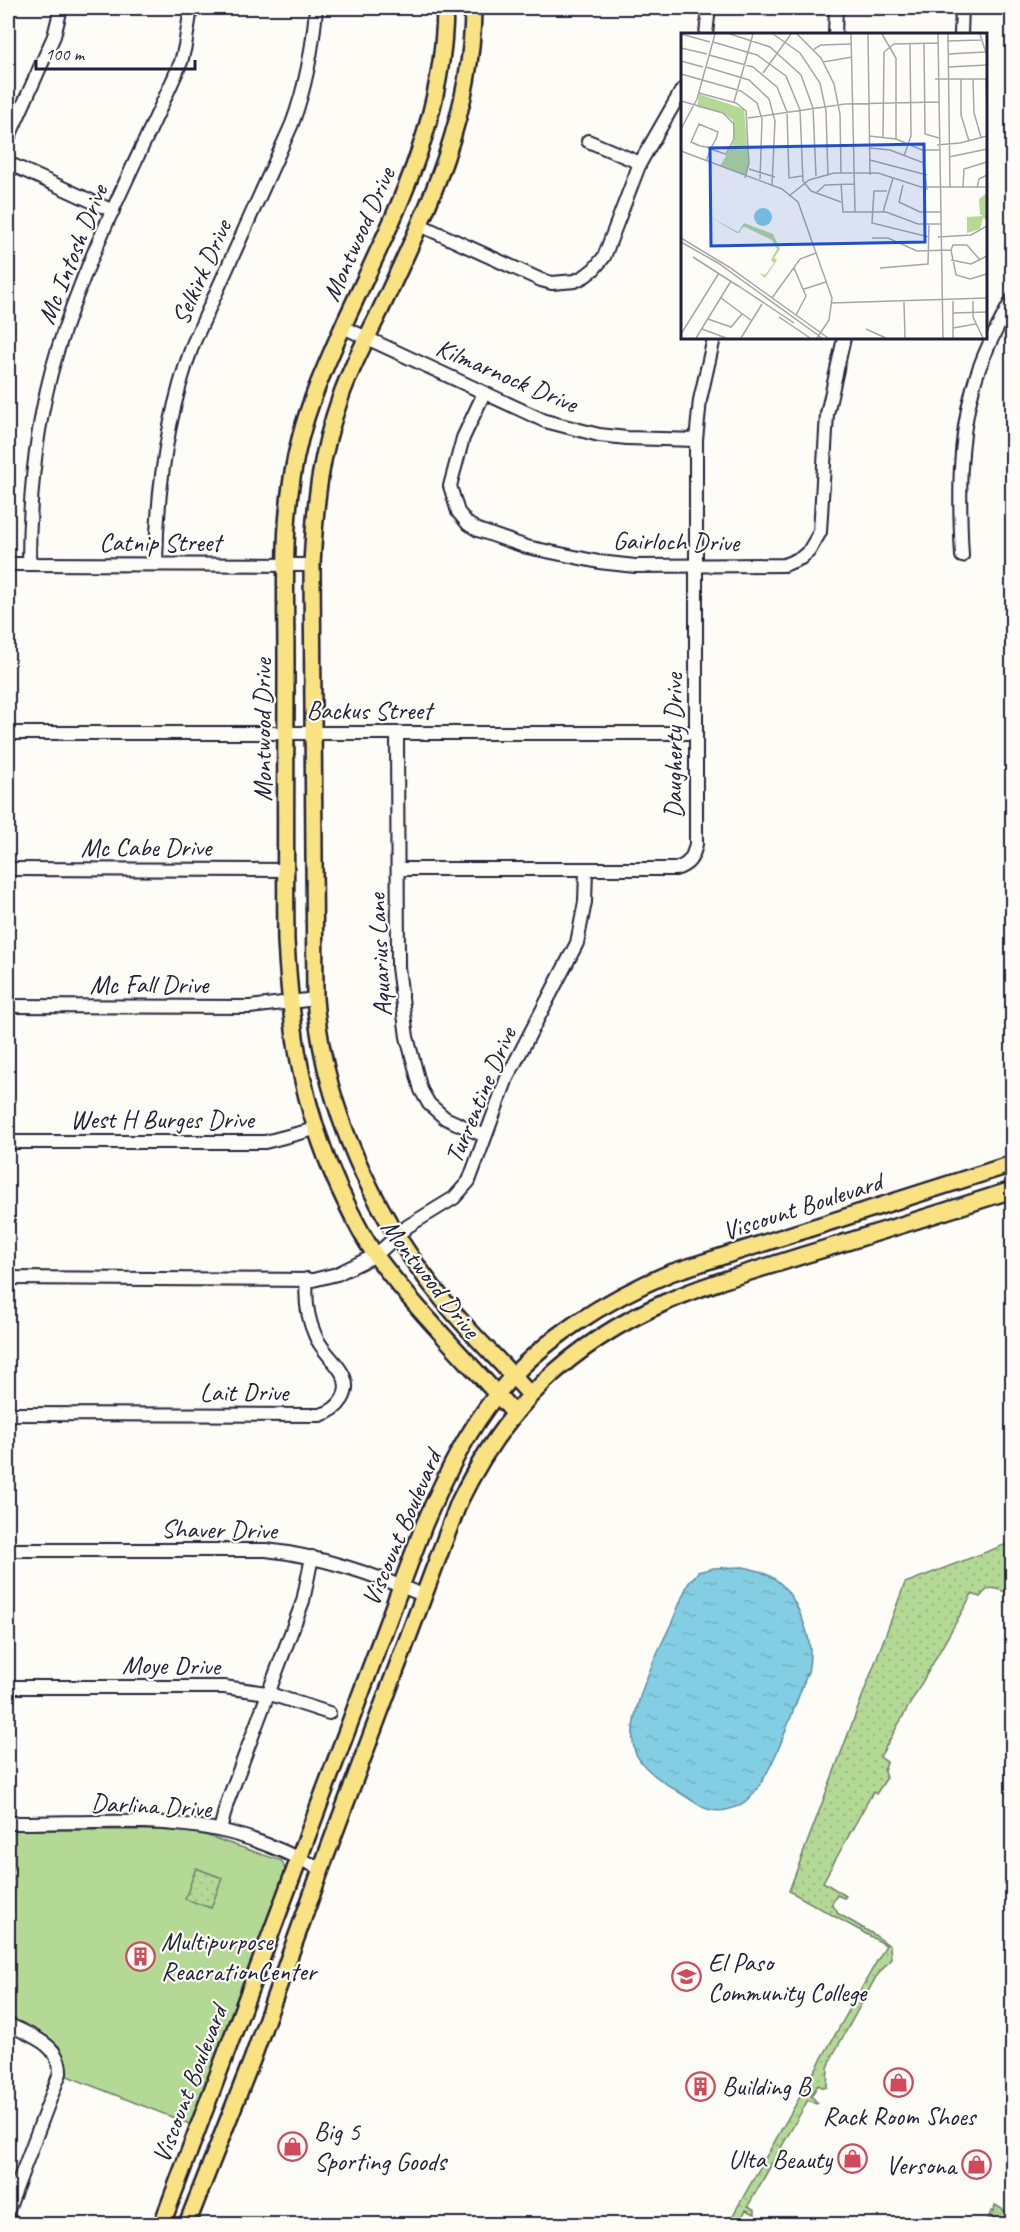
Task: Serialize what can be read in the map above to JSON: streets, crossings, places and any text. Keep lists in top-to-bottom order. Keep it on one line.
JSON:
{"streets":{"main road":["Montwood Drive","Viscount Boulevard"],"street":["Mc Intosh Drive","Selkirk Drive","Kilmarnock Drive","Gairloch Drive","Catnip Street","Backus Street","Daugherty Drive","Mc Cabe Drive","Aquarius Lane","Mc Fall Drive","Turrentine Drive","West H Burges Drive","Lait Drive","Shaver Drive","Moye Drive","Darlina Drive"]},"crossings":[["Montwood Drive","Kilmarnock Drive"],["Montwood Drive","Catnip Street"],["Montwood Drive","Backus Street"],["Montwood Drive","Mc Cabe Drive"],["Montwood Drive","Mc Fall Drive"],["Montwood Drive","Turrentine Drive"],["Montwood Drive","West H Burges Drive"],["Montwood Drive","Viscount Boulevard"],["Mc Intosh Drive","Catnip Street"],["Selkirk Drive","Catnip Street"],["Kilmarnock Drive","Gairloch Drive"],["Kilmarnock Drive","Daugherty Drive"],["Gairloch Drive","Daugherty Drive"],["Backus Street","Daugherty Drive"],["Backus Street","Aquarius Lane"],["Daugherty Drive","Aquarius Lane"],["Daugherty Drive","Turrentine Drive"],["Aquarius Lane","Turrentine Drive"],["Turrentine Drive","Lait Drive"],["Viscount Boulevard","Shaver Drive"],["Viscount Boulevard","Darlina Drive"]],"places":{"building":["Multipurpose ReacrationCenter","Building B"],"school or university":["El Paso Community College"],"shop":["Rack Room Shoes","Big 5 Sporting Goods","Ulta Beauty","Versona"]},"scale_bar":"100 m"}
